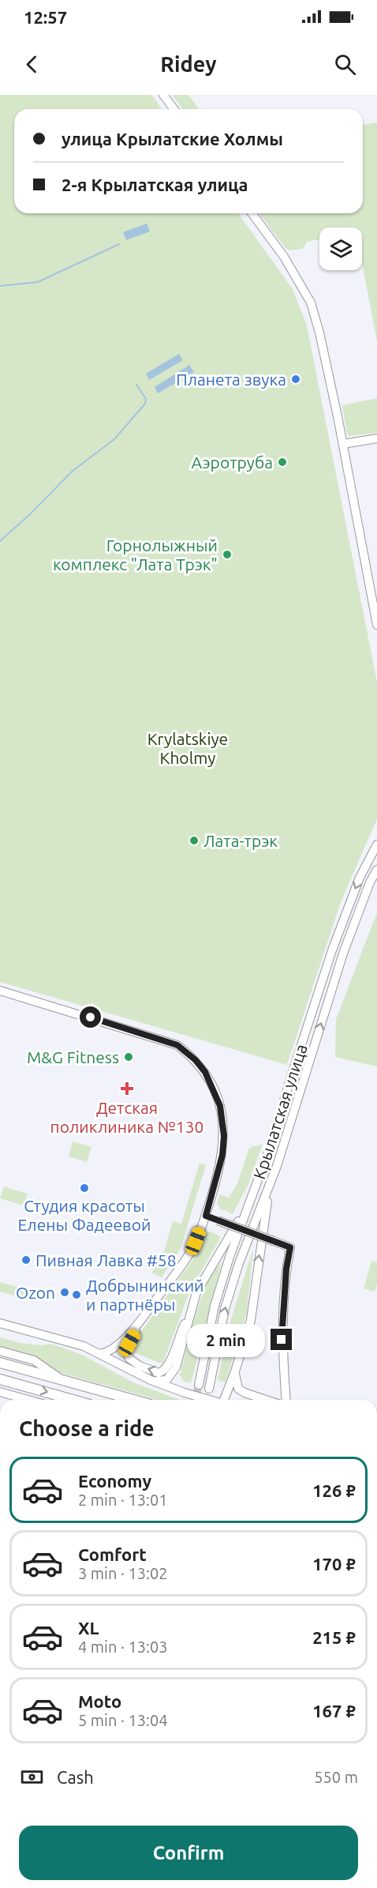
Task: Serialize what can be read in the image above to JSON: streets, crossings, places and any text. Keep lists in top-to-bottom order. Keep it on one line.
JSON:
{"streets":{"main road":["Крылатская улица"]},"parks":["Krylatskiye Kholmy"],"places":{"other":["Планета звука","Аэротруба","Горнолыжный комплекс \"Лата Трэк\"","Лата-трэк","M&G Fitness","Студия красоты Елены Фадеевой","Пивная Лавка #58","Ozon","Добрынинский и партнёры"],"health":["Детская поликлиника №130"]},"page":{"status":"12:57","header":"Ridey","banner":["улица Крылатские Холмы","2-я Крылатская улица"],"bubble":"2 min","heading":"Choose a ride","list":[{"name":"Economy","note":"2 min · 13:01","value":"126 ₽"},{"name":"Comfort","note":"3 min · 13:02","value":"170 ₽"},{"name":"XL","note":"4 min · 13:03","value":"215 ₽"},{"name":"Moto","note":"5 min · 13:04","value":"167 ₽"}],"pay":["Cash","550 m"],"buttons":"Confirm"}}
